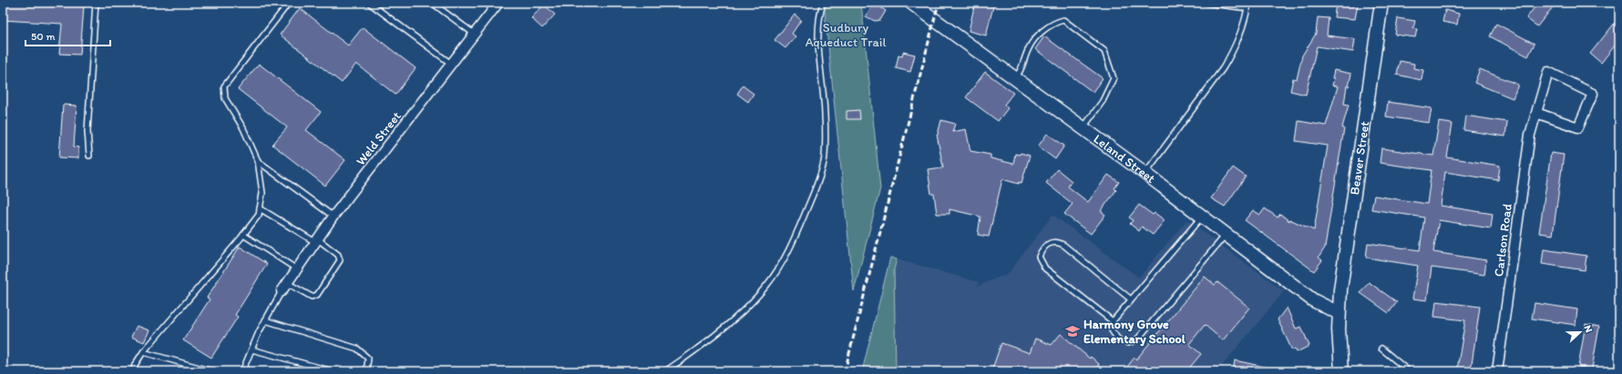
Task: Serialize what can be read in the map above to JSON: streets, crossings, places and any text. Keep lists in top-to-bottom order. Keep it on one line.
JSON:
{"streets":{"street":["Weld Street","Beaver Street","Leland Street","Carlson Road"]},"crossings":[["Beaver Street","Leland Street"]],"parks":["Sudbury Aqueduct Trail"],"places":{"school or university":["Harmony Grove Elementary School"]},"scale_bar":"50 m","north":"right"}
